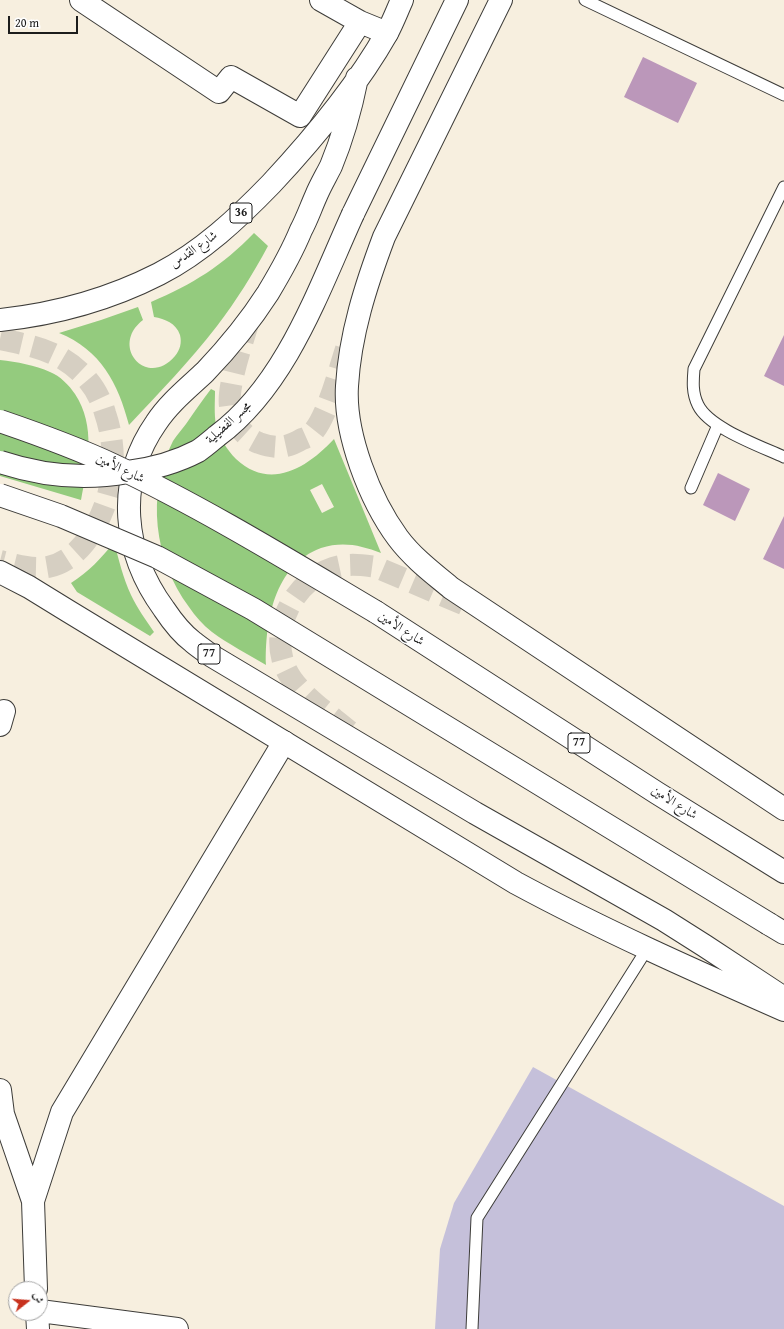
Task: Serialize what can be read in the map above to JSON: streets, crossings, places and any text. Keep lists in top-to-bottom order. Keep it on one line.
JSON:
{"streets":{"main road":["36","شارع القدس","مجسر الفضيلية","شارع الأمين","77"]},"crossings":[["شارع القدس","77"]],"scale_bar":"20 m","north":"right"}
